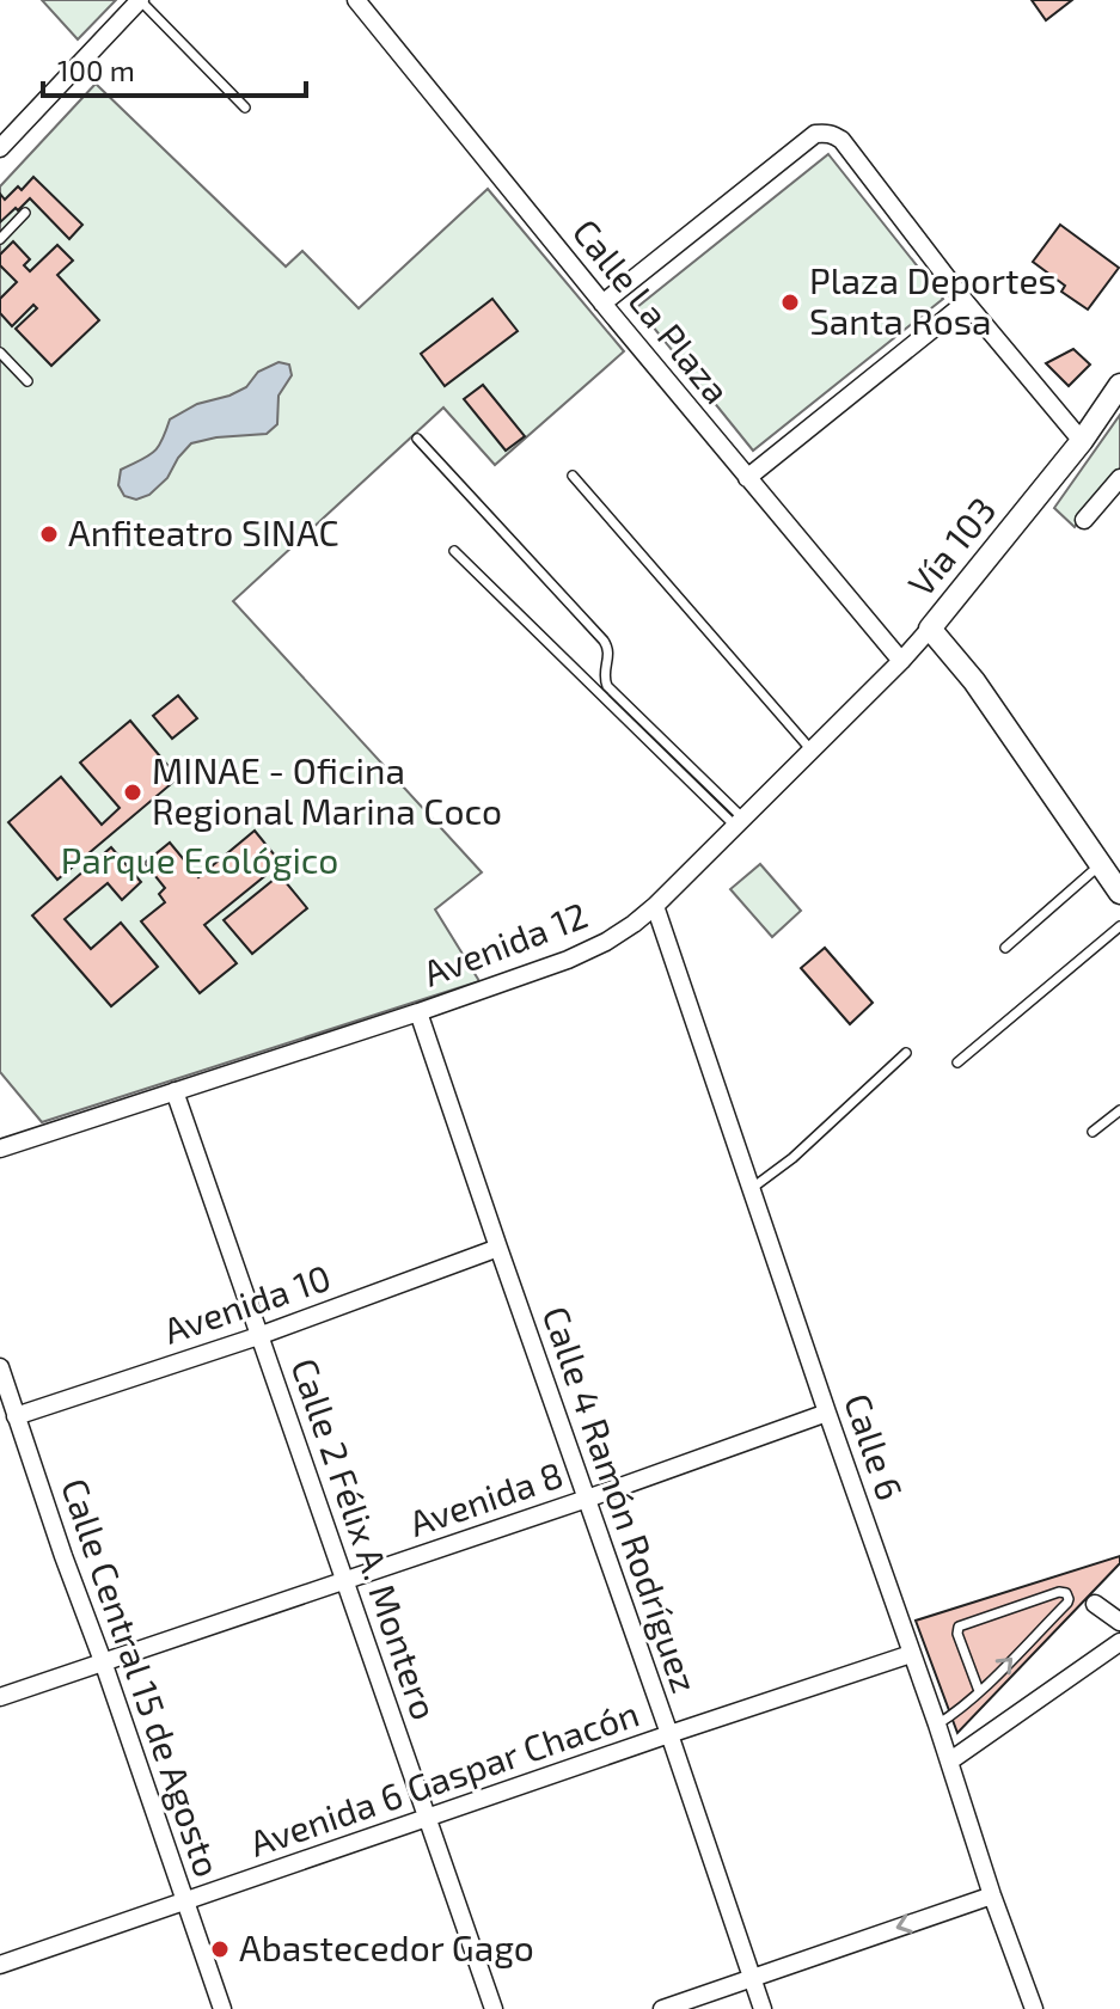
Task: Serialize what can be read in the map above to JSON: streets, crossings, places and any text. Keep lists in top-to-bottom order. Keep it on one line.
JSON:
{"streets":{"main road":["Vía 103"],"street":["Calle La Plaza","Avenida 12","Avenida 10","Calle 6","Avenida 8","Calle 4 Ramón Rodríguez","Calle 2 Félix A. Montero","Calle Central 15 de Agosto","Avenida 6 Gaspar Chacón"]},"crossings":[["Calle La Plaza","Avenida 12"],["Vía 103","Avenida 12"],["Avenida 12","Calle 6"],["Avenida 12","Calle 4 Ramón Rodríguez"],["Avenida 12","Calle 2 Félix A. Montero"],["Avenida 10","Calle 4 Ramón Rodríguez"],["Avenida 10","Calle 2 Félix A. Montero"],["Avenida 10","Calle Central 15 de Agosto"],["Calle 6","Avenida 8"],["Calle 6","Avenida 6 Gaspar Chacón"],["Avenida 8","Calle 4 Ramón Rodríguez"],["Avenida 8","Calle 2 Félix A. Montero"],["Avenida 8","Calle Central 15 de Agosto"],["Calle 4 Ramón Rodríguez","Avenida 6 Gaspar Chacón"],["Calle 2 Félix A. Montero","Avenida 6 Gaspar Chacón"],["Calle Central 15 de Agosto","Avenida 6 Gaspar Chacón"]],"parks":["Parque Ecológico"],"places":["Plaza Deportes Santa Rosa","Anfiteatro SINAC","MINAE - Oficina Regional Marina Coco","Abastecedor Gago"],"scale_bar":"100 m"}
